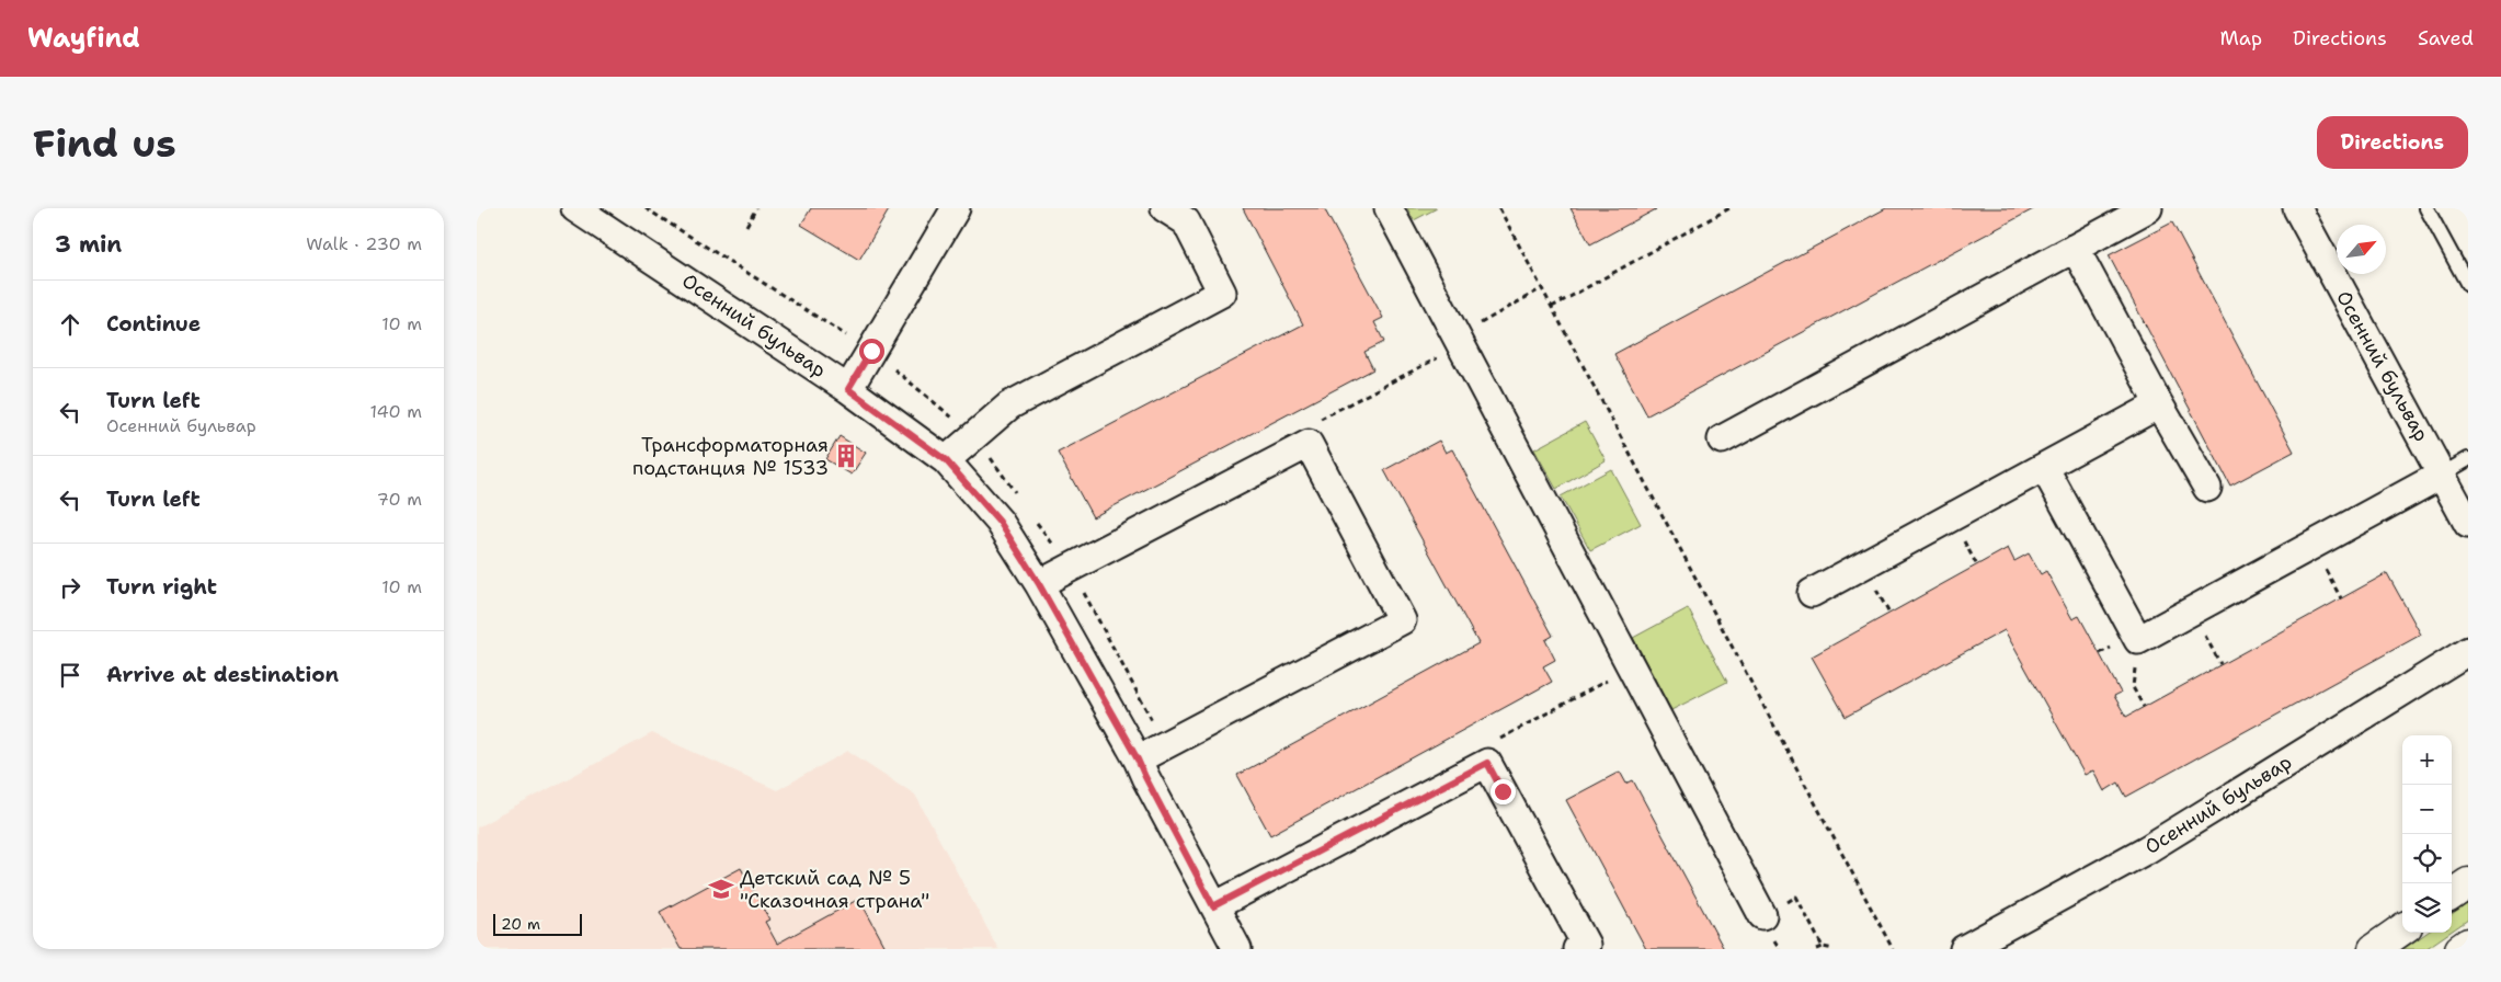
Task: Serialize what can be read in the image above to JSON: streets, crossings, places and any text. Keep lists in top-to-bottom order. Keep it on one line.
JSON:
{"streets":{"street":["Осенний бульвар"]},"places":{"building":["Трансформаторная подстанция № 1533"],"school or university":["Детский сад № 5 \"Сказочная страна\""]},"scale_bar":"20 m","north":"top right","page":{"header":"Wayfind","nav":["Map","Directions","Saved"],"buttons":"Directions","title":"Find us","heading":["3 min","Walk · 230 m"],"list":[["Continue","10 m"],["Turn left","Осенний бульвар","140 m"],["Turn left","70 m"],["Turn right","10 m"],"Arrive at destination"],"map_buttons":["+","−"],"scale":"20 m"}}
